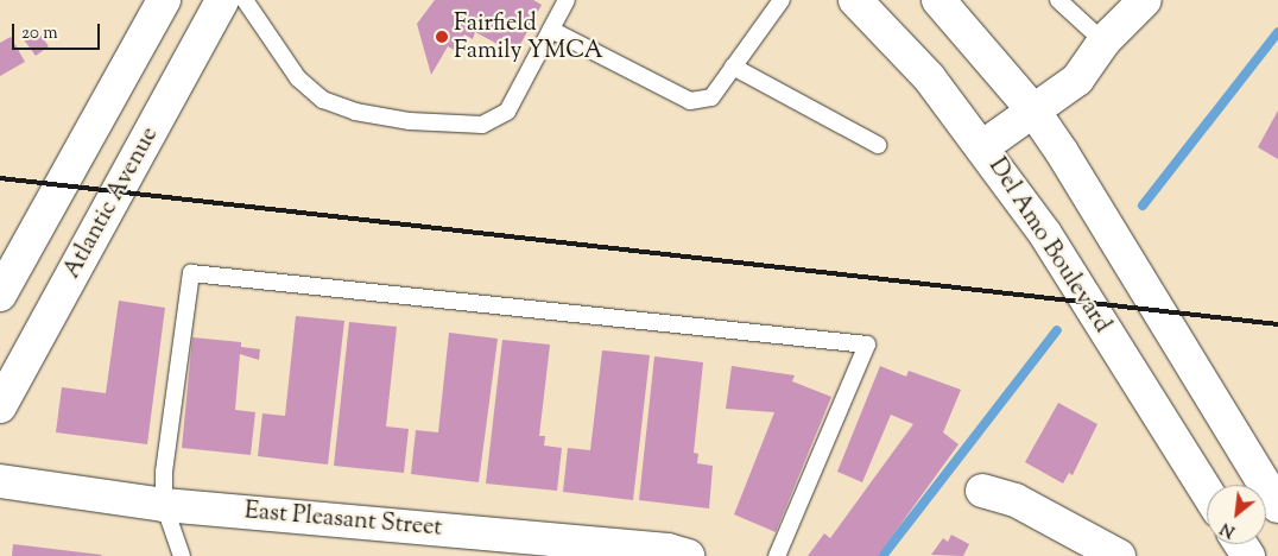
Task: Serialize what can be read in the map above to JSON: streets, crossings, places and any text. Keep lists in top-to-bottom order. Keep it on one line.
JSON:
{"streets":{"main road":["Atlantic Avenue","Del Amo Boulevard","East Pleasant Street"]},"places":["Fairfield Family YMCA"],"scale_bar":"20 m","north":"bottom left"}
